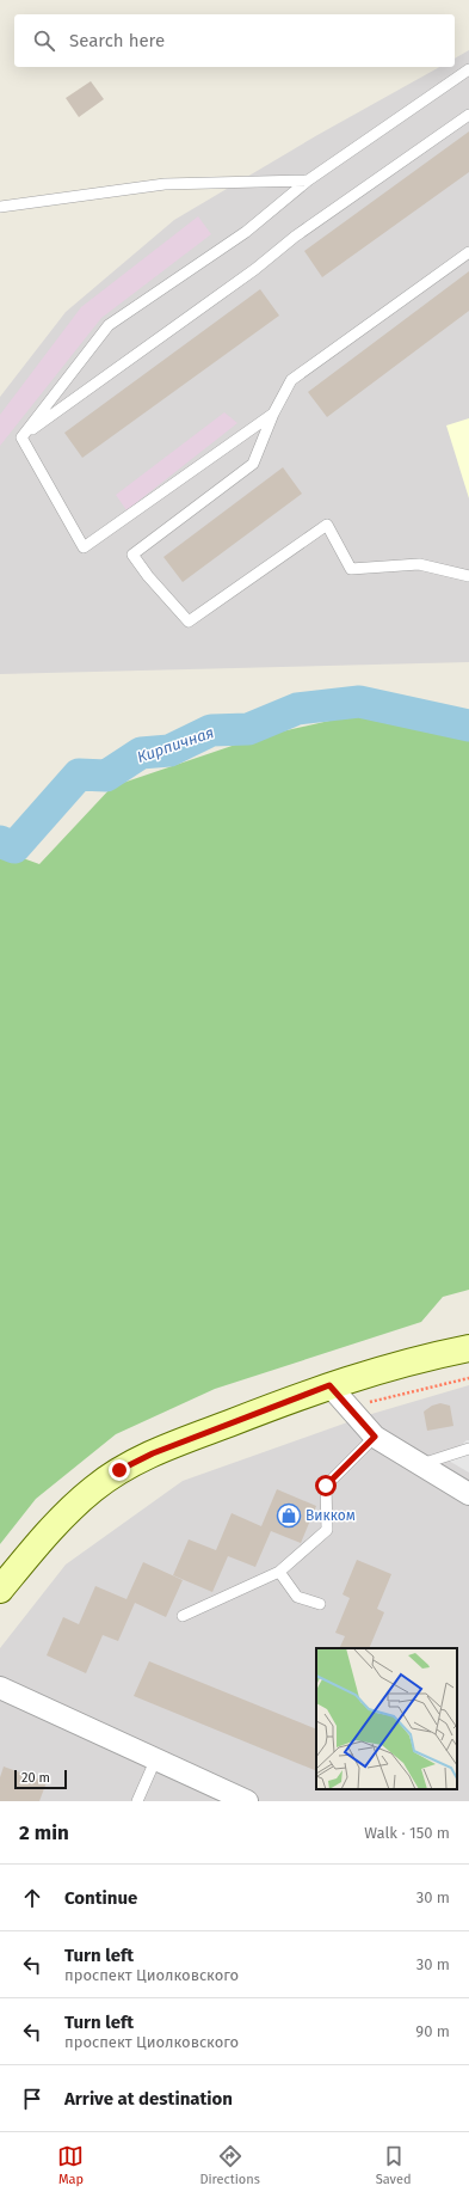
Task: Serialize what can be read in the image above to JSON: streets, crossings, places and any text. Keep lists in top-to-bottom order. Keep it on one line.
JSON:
{"water":["Кирпичная"],"places":{"shop":["Викком"]},"scale_bar":"20 m","page":{"search":"Search here","scale":"20 m","heading":["2 min","Walk · 150 m"],"list":[["Continue","30 m"],["Turn left","проспект Циолковского","30 m"],["Turn left","проспект Циолковского","90 m"],"Arrive at destination"],"nav":["Map","Directions","Saved"]}}
